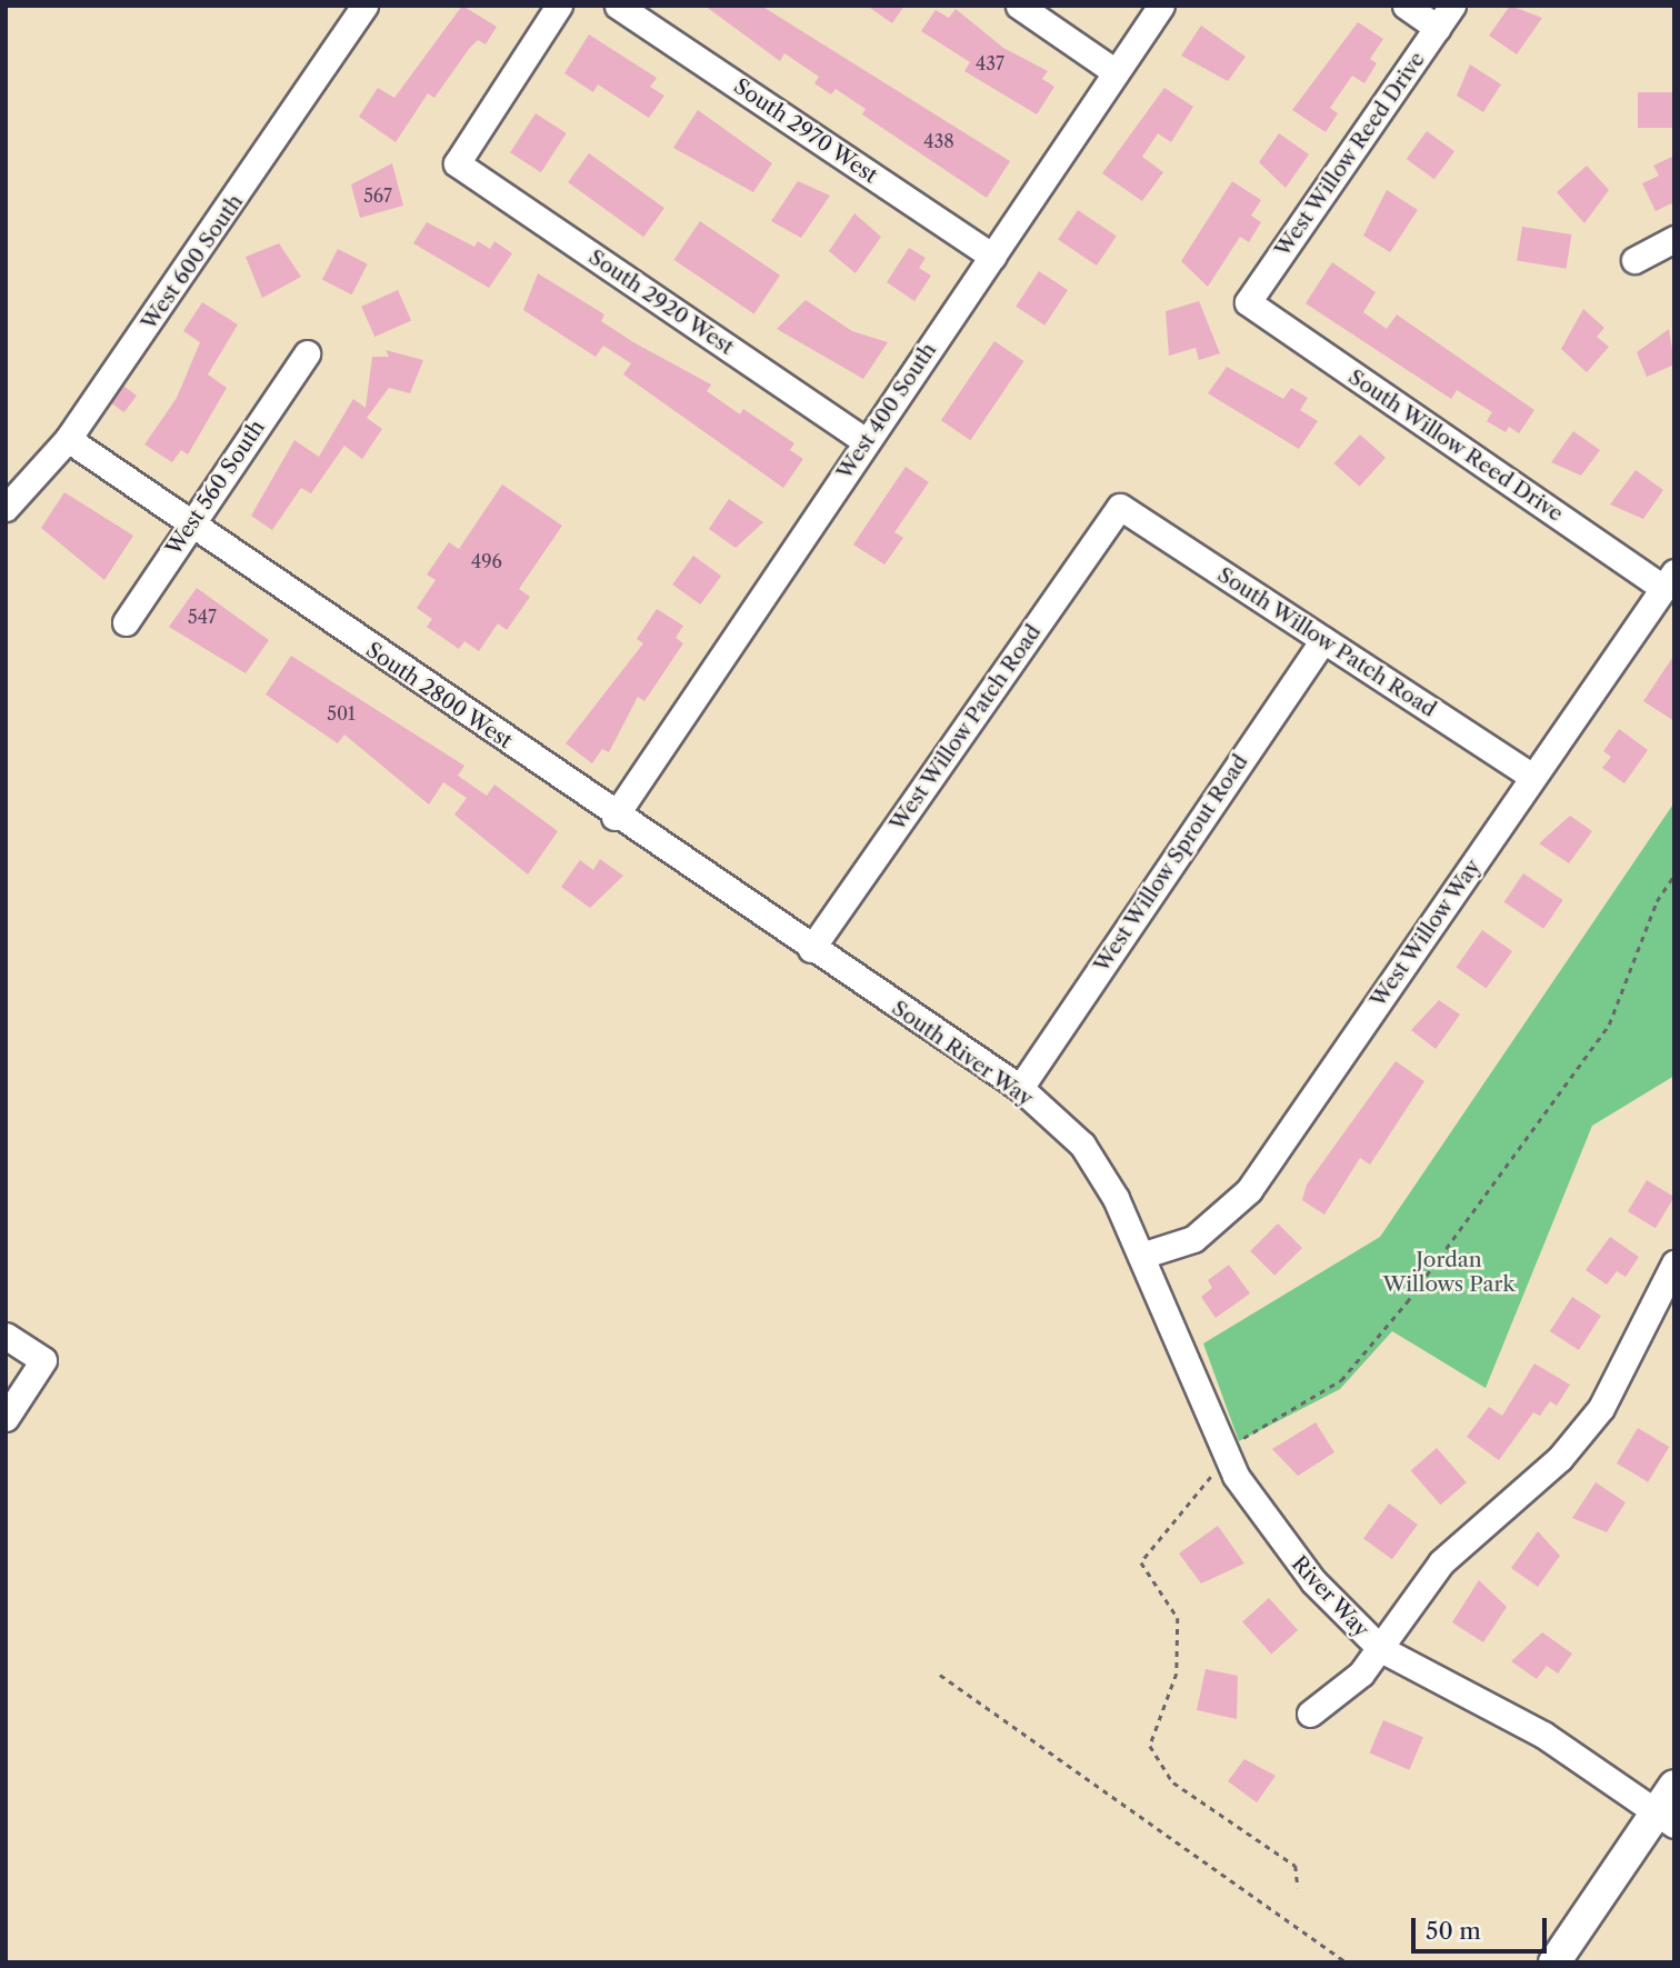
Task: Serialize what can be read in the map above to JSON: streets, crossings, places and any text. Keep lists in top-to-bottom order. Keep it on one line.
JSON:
{"streets":{"street":["South 2970 West","West Willow Reed Drive","West 600 South","South 2920 West","West 400 South","South Willow Reed Drive","West 560 South","South Willow Patch Road","South 2800 West","West Willow Patch Road","West Willow Sprout Road","West Willow Way","South River Way","River Way"]},"crossings":[["South 2970 West","West 400 South"],["West Willow Reed Drive","South Willow Reed Drive"],["West 600 South","South 2800 West"],["South 2920 West","West 400 South"],["West 400 South","South 2800 West"],["South Willow Reed Drive","West Willow Way"],["West 560 South","South 2800 West"],["South Willow Patch Road","West Willow Patch Road"],["South Willow Patch Road","West Willow Sprout Road"],["South Willow Patch Road","West Willow Way"],["South 2800 West","West Willow Patch Road"],["South 2800 West","South River Way"],["West Willow Patch Road","South River Way"],["West Willow Sprout Road","South River Way"],["West Willow Way","South River Way"],["West Willow Way","River Way"],["South River Way","River Way"]],"parks":["Jordan Willows Park"],"house_numbers":["437","438","567","496","547","501"],"scale_bar":"50 m"}
